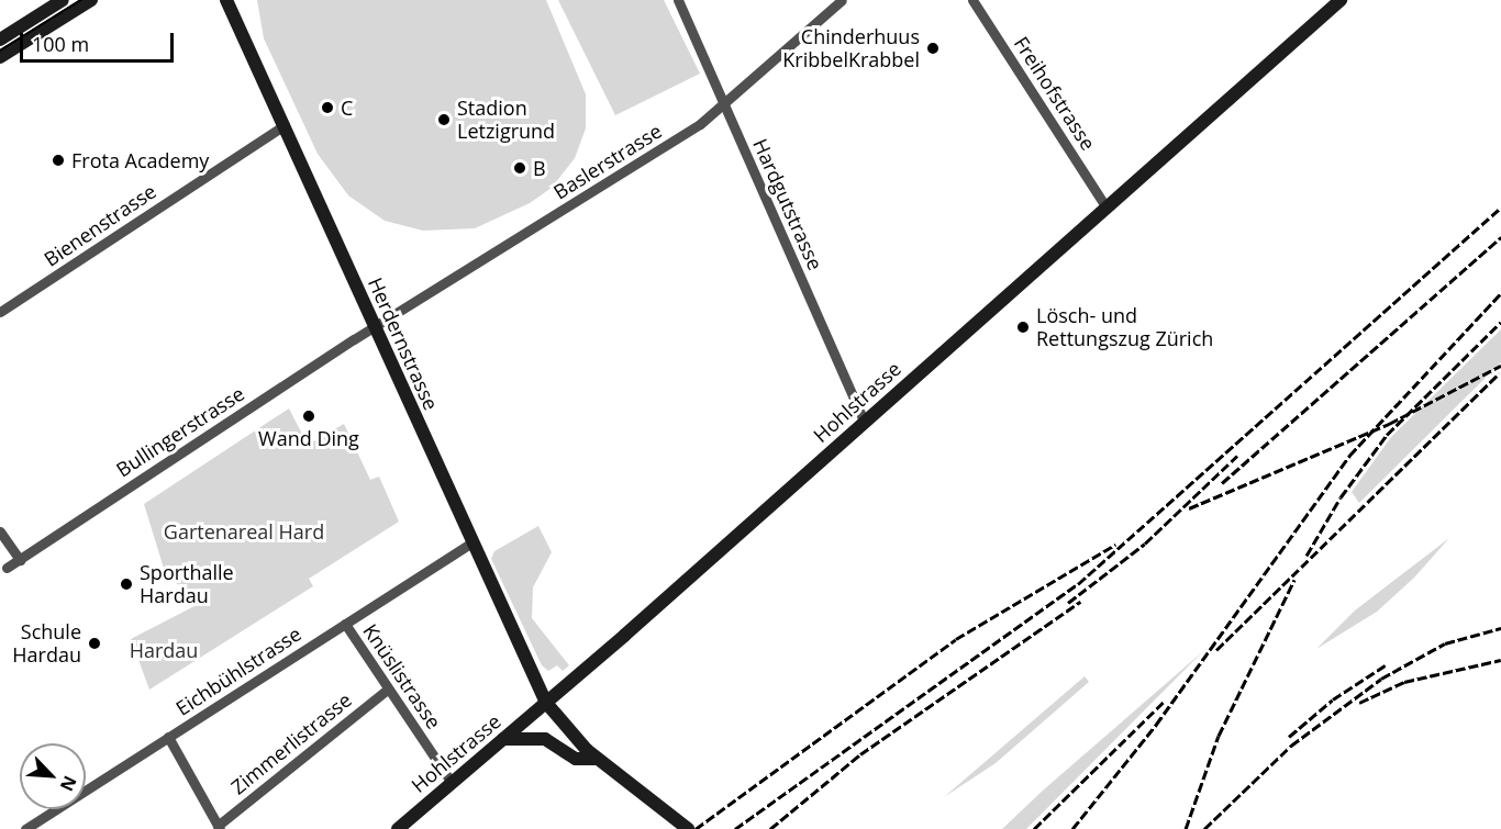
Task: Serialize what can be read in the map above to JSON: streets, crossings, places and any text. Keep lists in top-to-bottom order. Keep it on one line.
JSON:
{"streets":{"street":["Freihofstrasse","Baslerstrasse","Hardgutstrasse","Bienenstrasse","Herdernstrasse","Hohlstrasse","Bullingerstrasse","Eichbühlstrasse","Knüslistrasse","Zimmerlistrasse"]},"crossings":[["Freihofstrasse","Hohlstrasse"],["Baslerstrasse","Hardgutstrasse"],["Baslerstrasse","Herdernstrasse"],["Baslerstrasse","Bullingerstrasse"],["Hardgutstrasse","Hohlstrasse"],["Bienenstrasse","Herdernstrasse"],["Herdernstrasse","Hohlstrasse"],["Herdernstrasse","Bullingerstrasse"],["Herdernstrasse","Eichbühlstrasse"],["Hohlstrasse","Knüslistrasse"],["Eichbühlstrasse","Knüslistrasse"],["Knüslistrasse","Zimmerlistrasse"]],"parks":["Gartenareal Hard","Hardau"],"places":["Chinderhuus KribbelKrabbel","C","Stadion Letzigrund","Frota Academy","B","Lösch- und Rettungszug Zürich","Wand Ding","Sporthalle Hardau","Schule Hardau"],"scale_bar":"100 m","north":"bottom right"}
